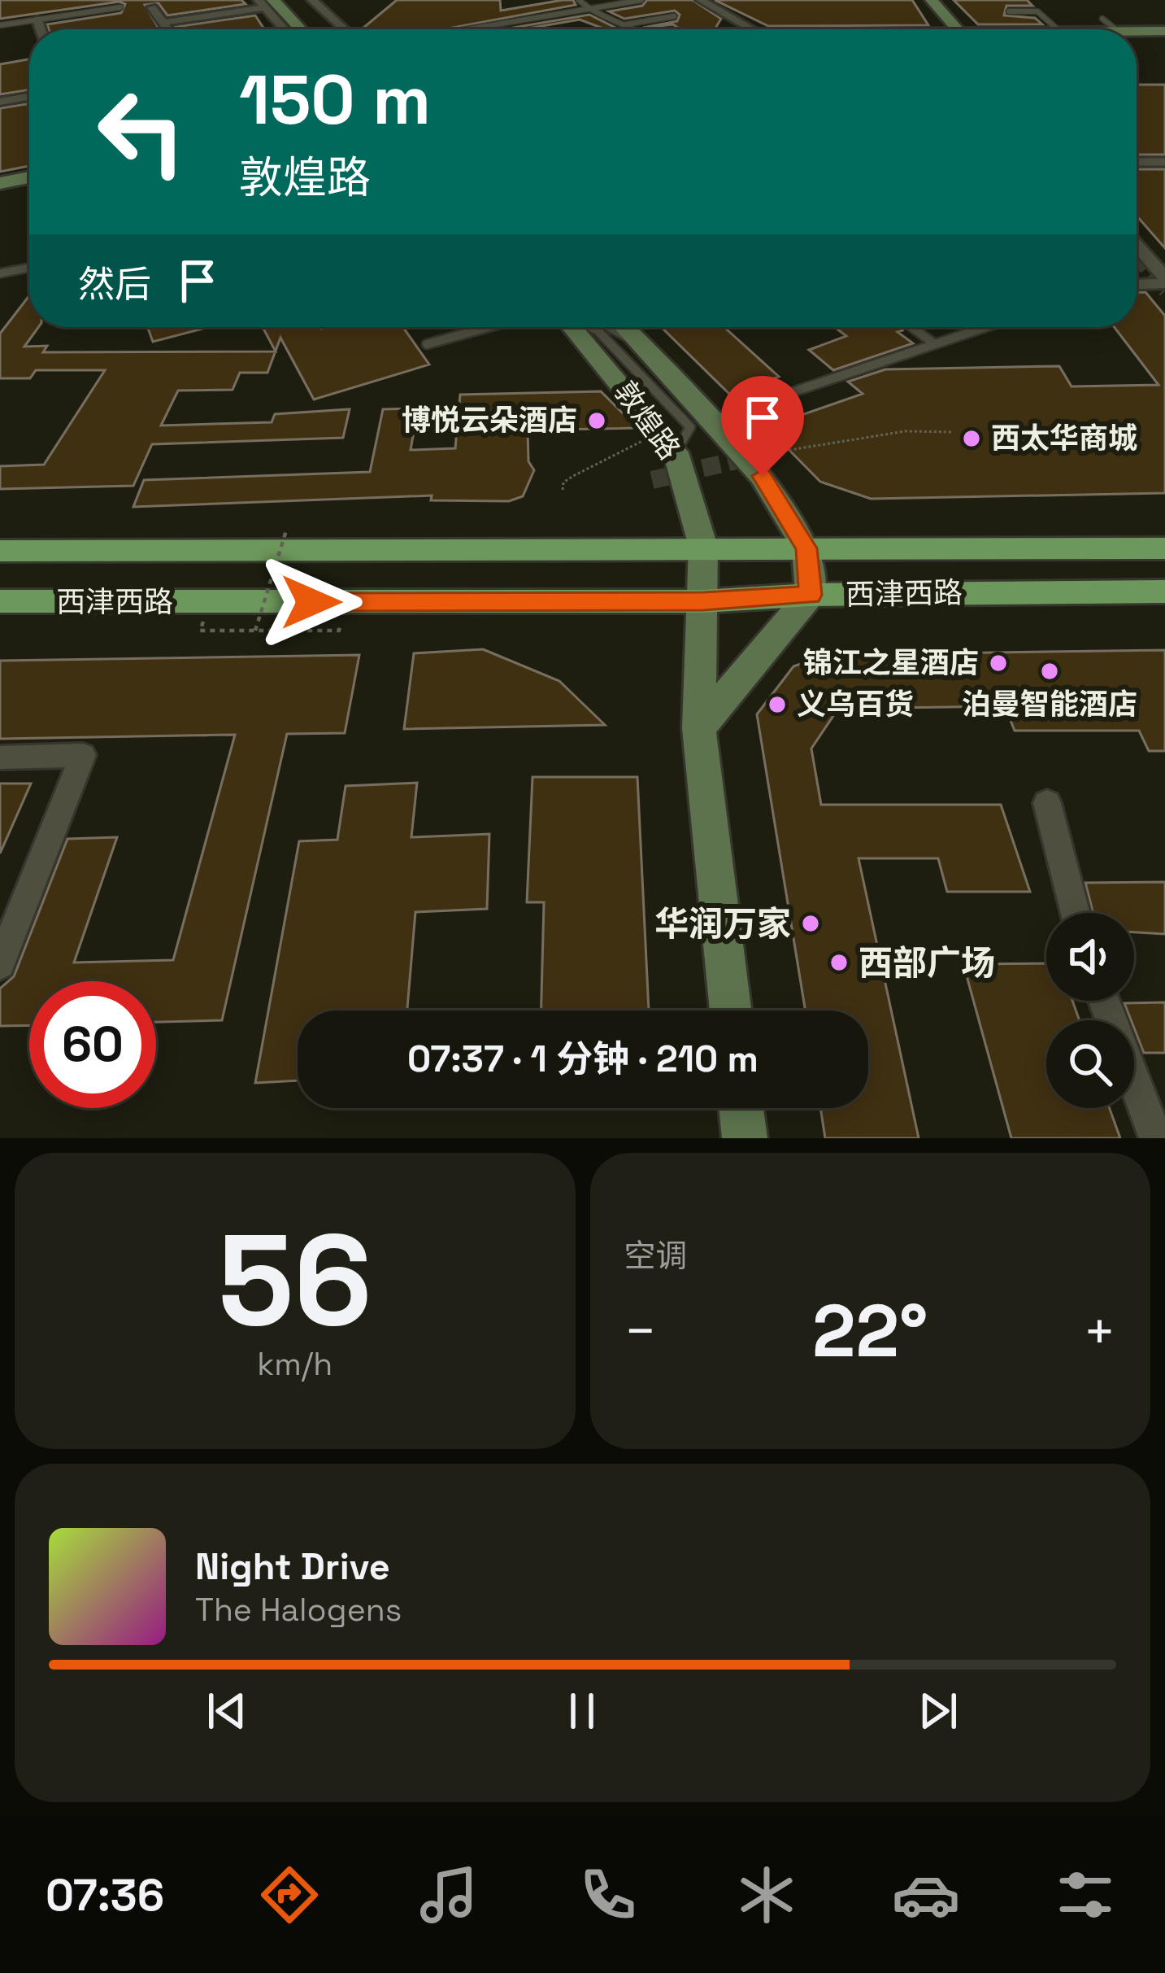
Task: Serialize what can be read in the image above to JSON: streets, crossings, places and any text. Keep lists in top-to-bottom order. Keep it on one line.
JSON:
{"streets":{"main road":["西津西路"],"street":["敦煌路"]},"crossings":[["敦煌路","西津西路"]],"places":["博悦云朵酒店","西太华商城","锦江之星酒店","泊曼智能酒店","义乌百货","华润万家","西部广场"],"page":{"turn":["150 m","敦煌路"],"then":"然后","limit":"60","trip":"07:37 · 1 分钟 · 210 m","tile":[["56","km/h"],"空调"],"heat":["−","22°","+"],"song":["Night Drive","The Halogens"],"tabs":"07:36"}}
